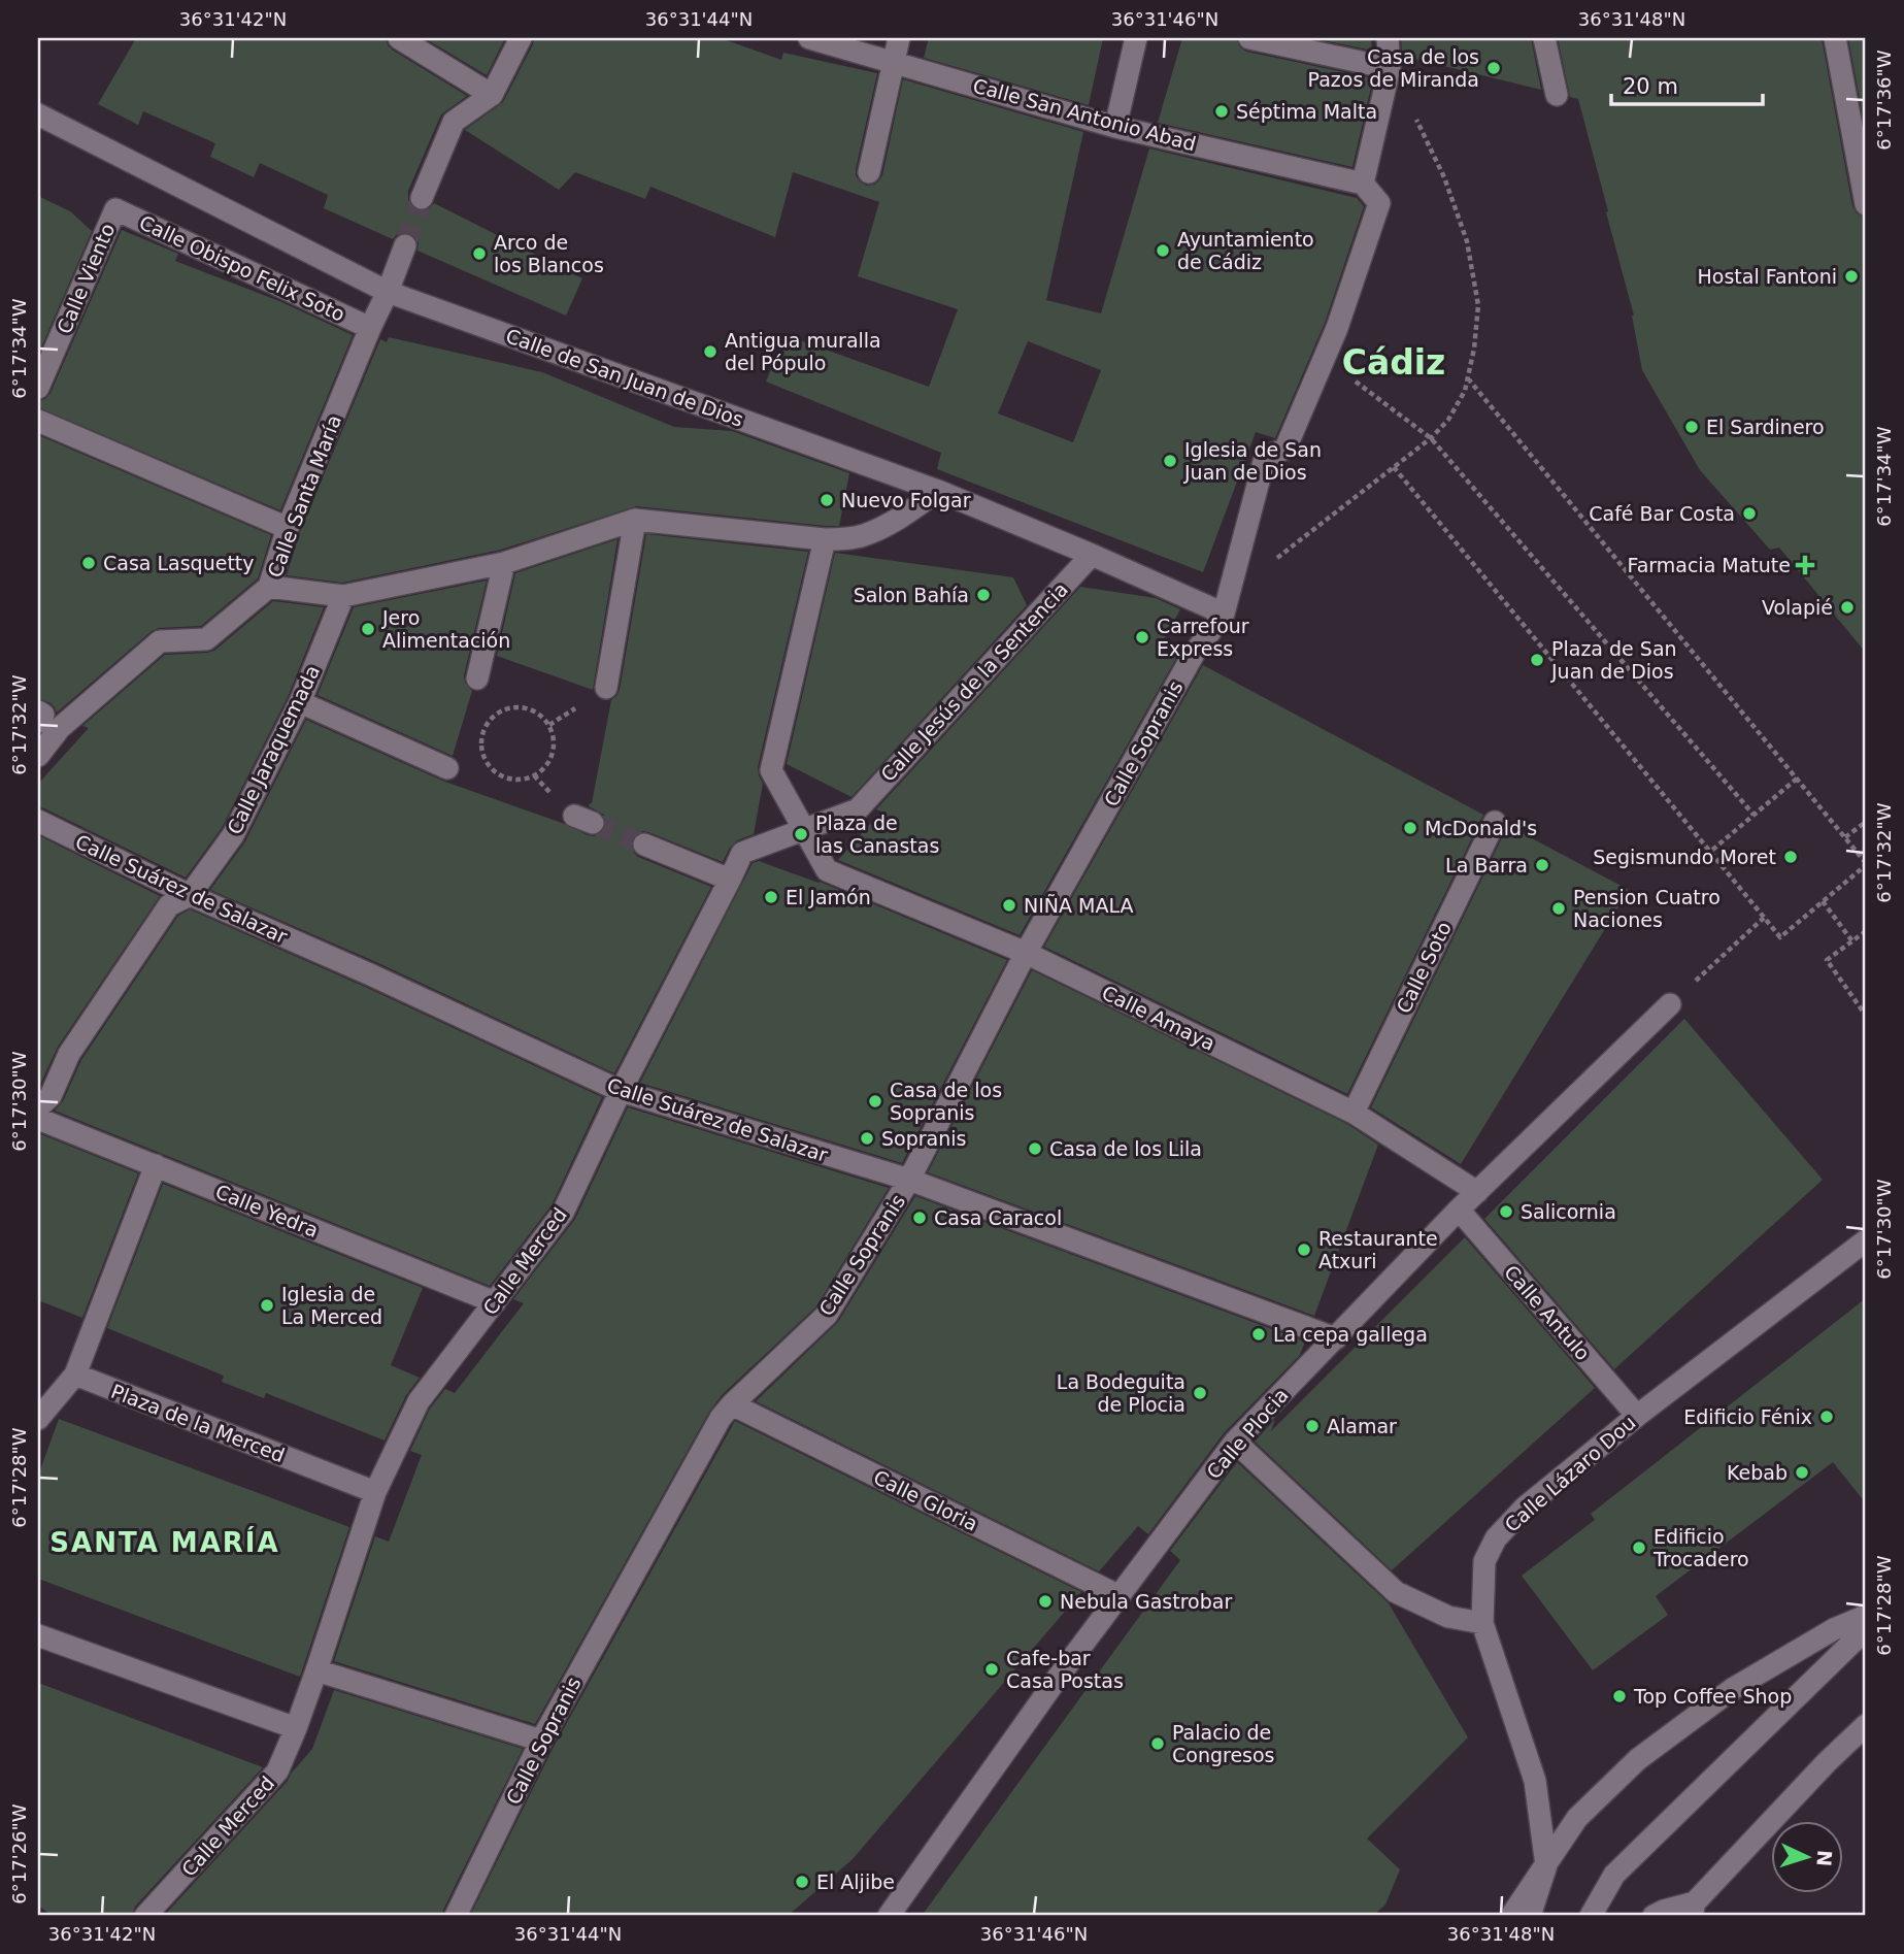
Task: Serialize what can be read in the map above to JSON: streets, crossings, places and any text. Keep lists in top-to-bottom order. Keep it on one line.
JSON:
{"streets":{"street":["Calle San Antonio Abad","Calle Obispo Felix Soto","Calle Viento","Calle de San Juan de Dios","Calle Santa María","Calle Jesús de la Sentencia","Calle Sopranis","Calle Jaraquemada","Calle Suárez de Salazar","Calle Soto","Calle Amaya","Calle Yedra","Calle Merced","Calle Antulo","Plaza de la Merced","Calle Plocia","Calle Lázaro Dou","Calle Gloria"]},"crossings":[["Calle Obispo Felix Soto","Calle Viento"],["Calle Obispo Felix Soto","Calle Santa María"],["Calle de San Juan de Dios","Calle Santa María"],["Calle de San Juan de Dios","Calle Jesús de la Sentencia"],["Calle de San Juan de Dios","Calle Sopranis"],["Calle Jesús de la Sentencia","Calle Amaya"],["Calle Jesús de la Sentencia","Calle Merced"],["Calle Sopranis","Calle Suárez de Salazar"],["Calle Sopranis","Calle Amaya"],["Calle Sopranis","Calle Gloria"],["Calle Jaraquemada","Calle Suárez de Salazar"],["Calle Suárez de Salazar","Calle Merced"],["Calle Suárez de Salazar","Calle Plocia"],["Calle Soto","Calle Amaya"],["Calle Amaya","Calle Merced"],["Calle Amaya","Calle Plocia"],["Calle Yedra","Calle Merced"],["Calle Merced","Plaza de la Merced"],["Calle Antulo","Calle Plocia"],["Calle Antulo","Calle Lázaro Dou"],["Calle Plocia","Calle Gloria"]],"districts":["Cádiz","SANTA MARÍA"],"places":{"other":["Casa de los Pazos de Miranda","Séptima Malta","Ayuntamiento de Cádiz","Arco de los Blancos","Hostal Fantoni","Antigua muralla del Pópulo","El Sardinero","Iglesia de San Juan de Dios","Nuevo Folgar","Café Bar Costa","Casa Lasquetty","Salon Bahía","Volapié","Jero Alimentación","Carrefour Express","Plaza de San Juan de Dios","McDonald's","Plaza de las Canastas","Segismundo Moret","La Barra","El Jamón","NIÑA MALA","Pension Cuatro Naciones","Casa de los Sopranis","Sopranis","Casa de los Lila","Salicornia","Casa Caracol","Restaurante Atxuri","Iglesia de La Merced","La cepa gallega","La Bodeguita de Plocia","Edificio Fénix","Alamar","Kebab","Edificio Trocadero","Nebula Gastrobar","Cafe-bar Casa Postas","Top Coffee Shop","Palacio de Congresos","El Aljibe"],"health":["Farmacia Matute"]},"scale_bar":"20 m","north":"right","coordinates":["36°31'42\"N","36°31'44\"N","36°31'46\"N","36°31'48\"N","6°17'36\"W","6°17'34\"W","6°17'32\"W","6°17'30\"W","6°17'28\"W","6°17'26\"W"]}
